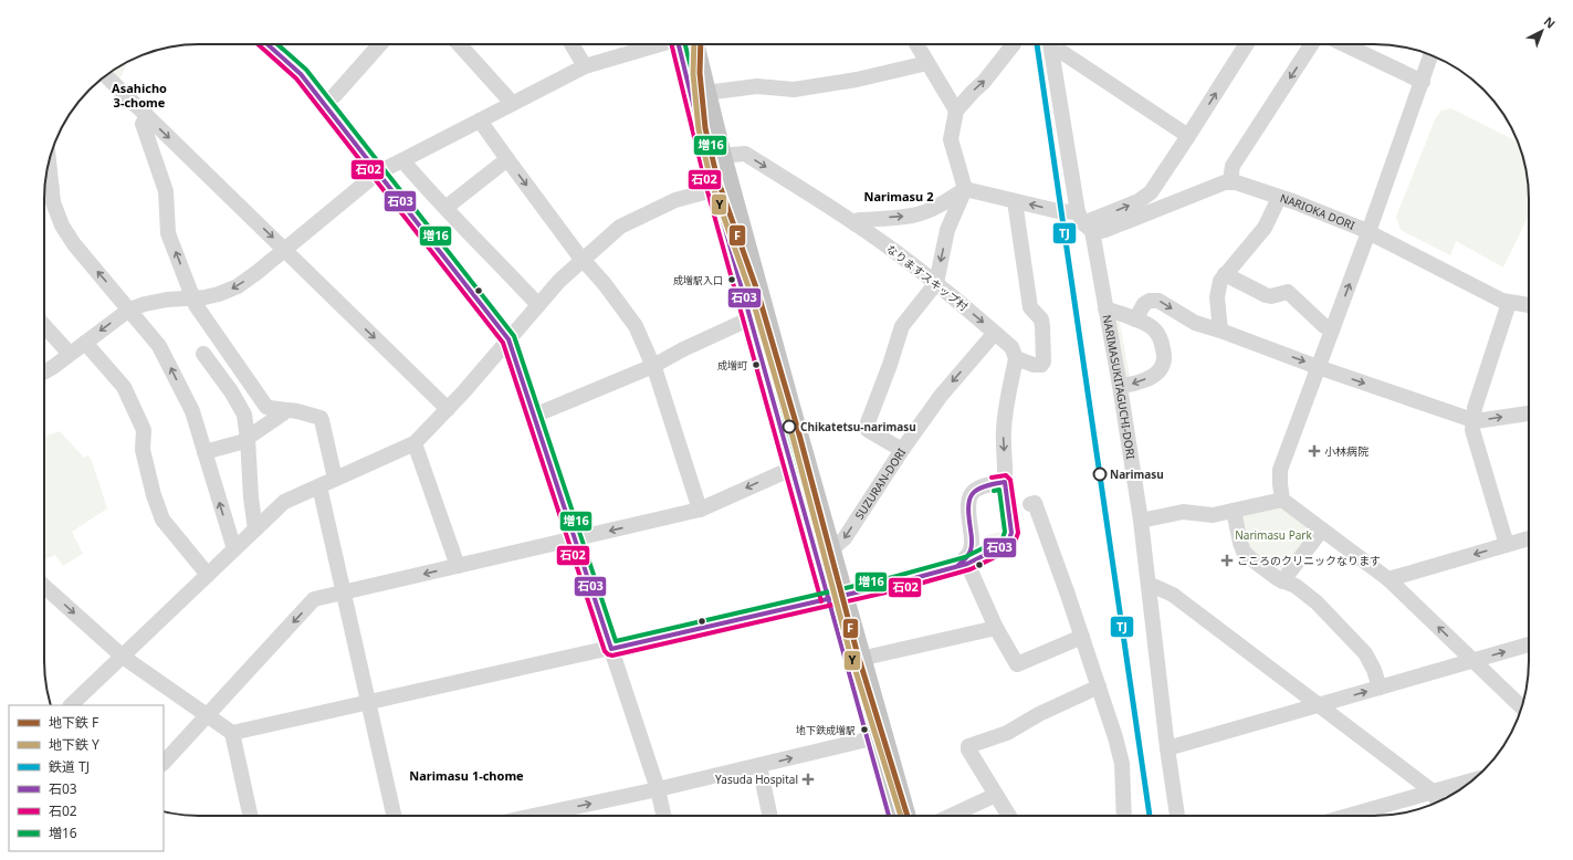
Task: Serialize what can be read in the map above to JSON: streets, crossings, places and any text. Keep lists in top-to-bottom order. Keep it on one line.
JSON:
{"streets":{"street":["NARIOKA DORI","なりますスキップ村","NARIMASUKITAGUCHI-DORI","SUZURAN-DORI"]},"crossings":[["なりますスキップ村","SUZURAN-DORI"]],"one_way":["SUZURAN-DORI"],"districts":["Asahicho 3-chome","Narimasu 2","Narimasu 1-chome"],"parks":["Narimasu Park"],"places":{"other":["成増駅入口","成増町","Chikatetsu-narimasu","Narimasu","地下鉄成増駅"],"health":["小林病院","こころのクリニックなります","Yasuda Hospital"]},"lines":["metro line F","metro line Y","rail line TJ","transit line 石03","transit line 石02","transit line 増16"],"legend":["地下鉄 F","地下鉄 Y","鉄道 TJ","石03","石02","増16"],"north":"top right"}
